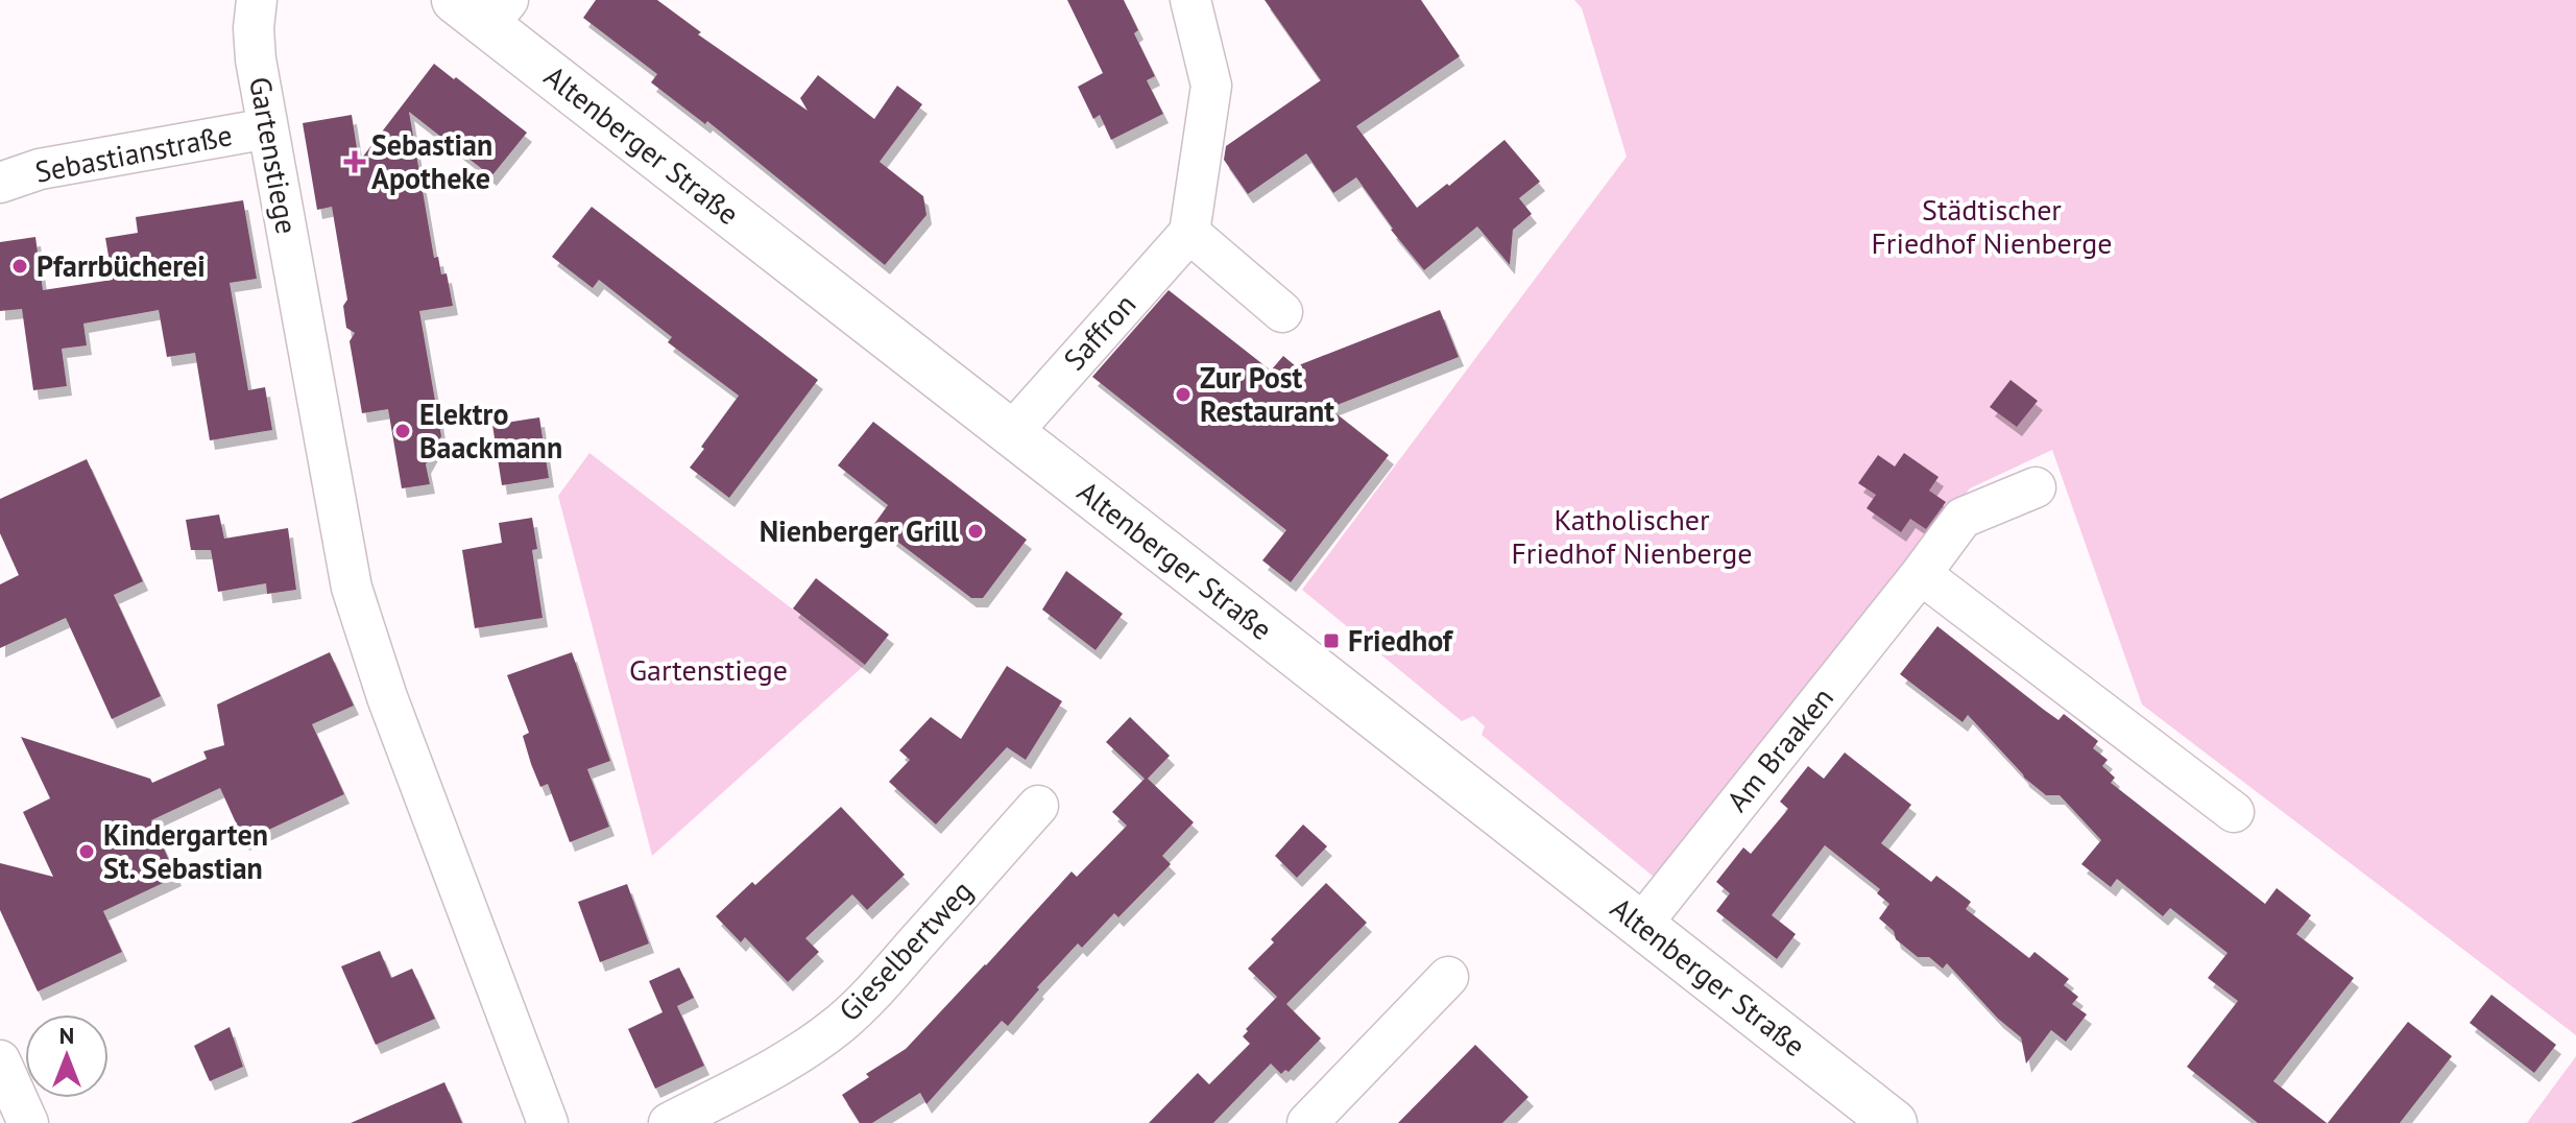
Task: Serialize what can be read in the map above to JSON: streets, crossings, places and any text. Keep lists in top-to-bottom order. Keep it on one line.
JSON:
{"streets":{"main road":["Altenberger Straße"],"street":["Sebastianstraße","Gartenstiege","Saffron","Am Braaken","Gieselbertweg"]},"crossings":[["Altenberger Straße","Saffron"],["Altenberger Straße","Am Braaken"],["Sebastianstraße","Gartenstiege"]],"parks":["Städtischer Friedhof Nienberge","Katholischer Friedhof Nienberge","Gartenstiege"],"places":{"health":["Sebastian Apotheke"],"other":["Pfarrbücherei","Zur Post Restaurant","Elektro Baackmann","Nienberger Grill","Kindergarten St. Sebastian"],"transit":["Friedhof"]},"north":"top"}
